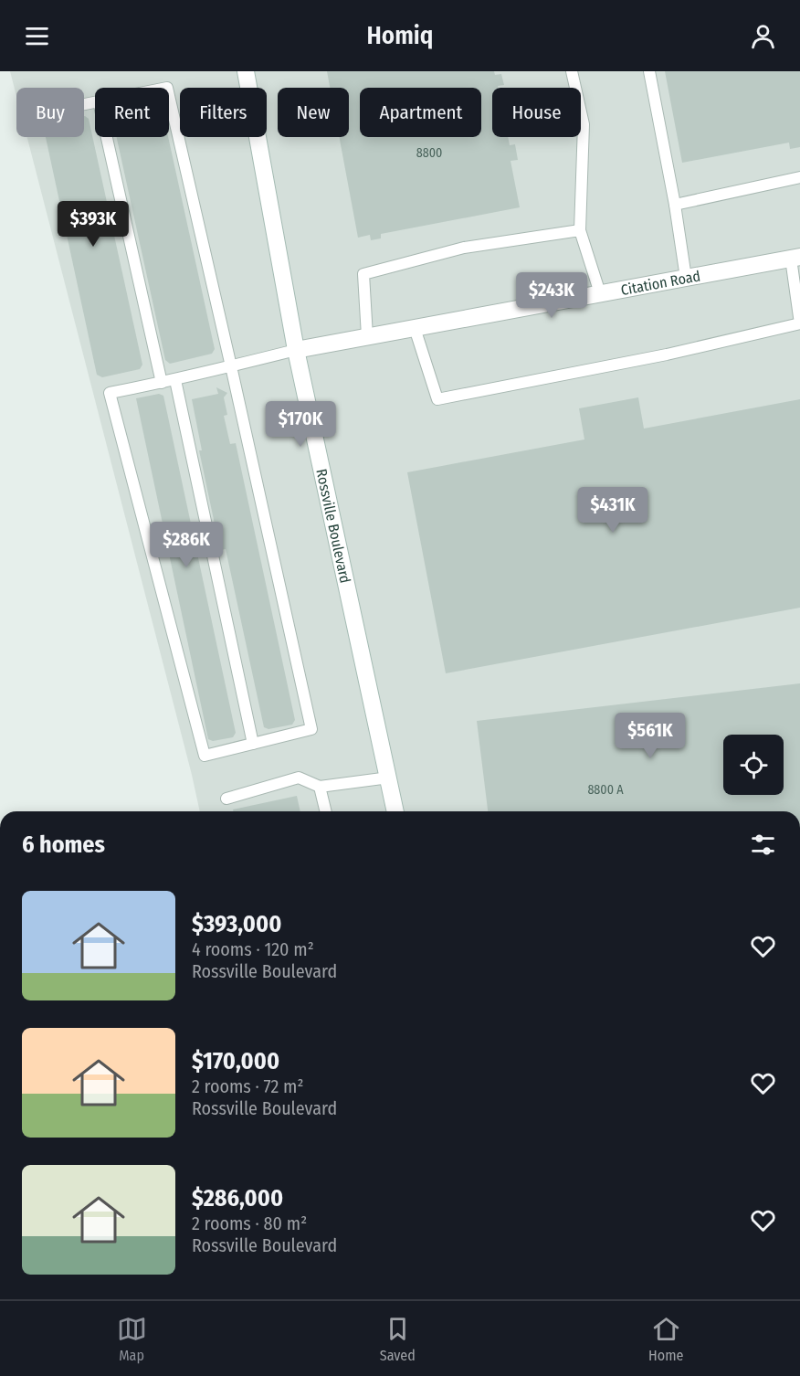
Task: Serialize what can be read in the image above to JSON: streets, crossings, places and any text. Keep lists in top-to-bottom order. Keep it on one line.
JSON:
{"streets":{"main road":["Citation Road","Rossville Boulevard"]},"crossings":[["Citation Road","Rossville Boulevard"]],"house_numbers":["8800","8800 A"],"page":{"header":"Homiq","chip":["Buy","Rent","Filters","New","Apartment","House"],"price":["$393K","$243K","$170K","$431K","$286K","$561K"],"heading":"6 homes","list":[{"name":"$393,000","note":"4 rooms · 120 m² · Rossville Boulevard"},{"name":"$170,000","note":"2 rooms · 72 m² · Rossville Boulevard"},{"name":"$286,000","note":"2 rooms · 80 m² · Rossville Boulevard"}],"tabs":["Map","Saved","Home"]}}
